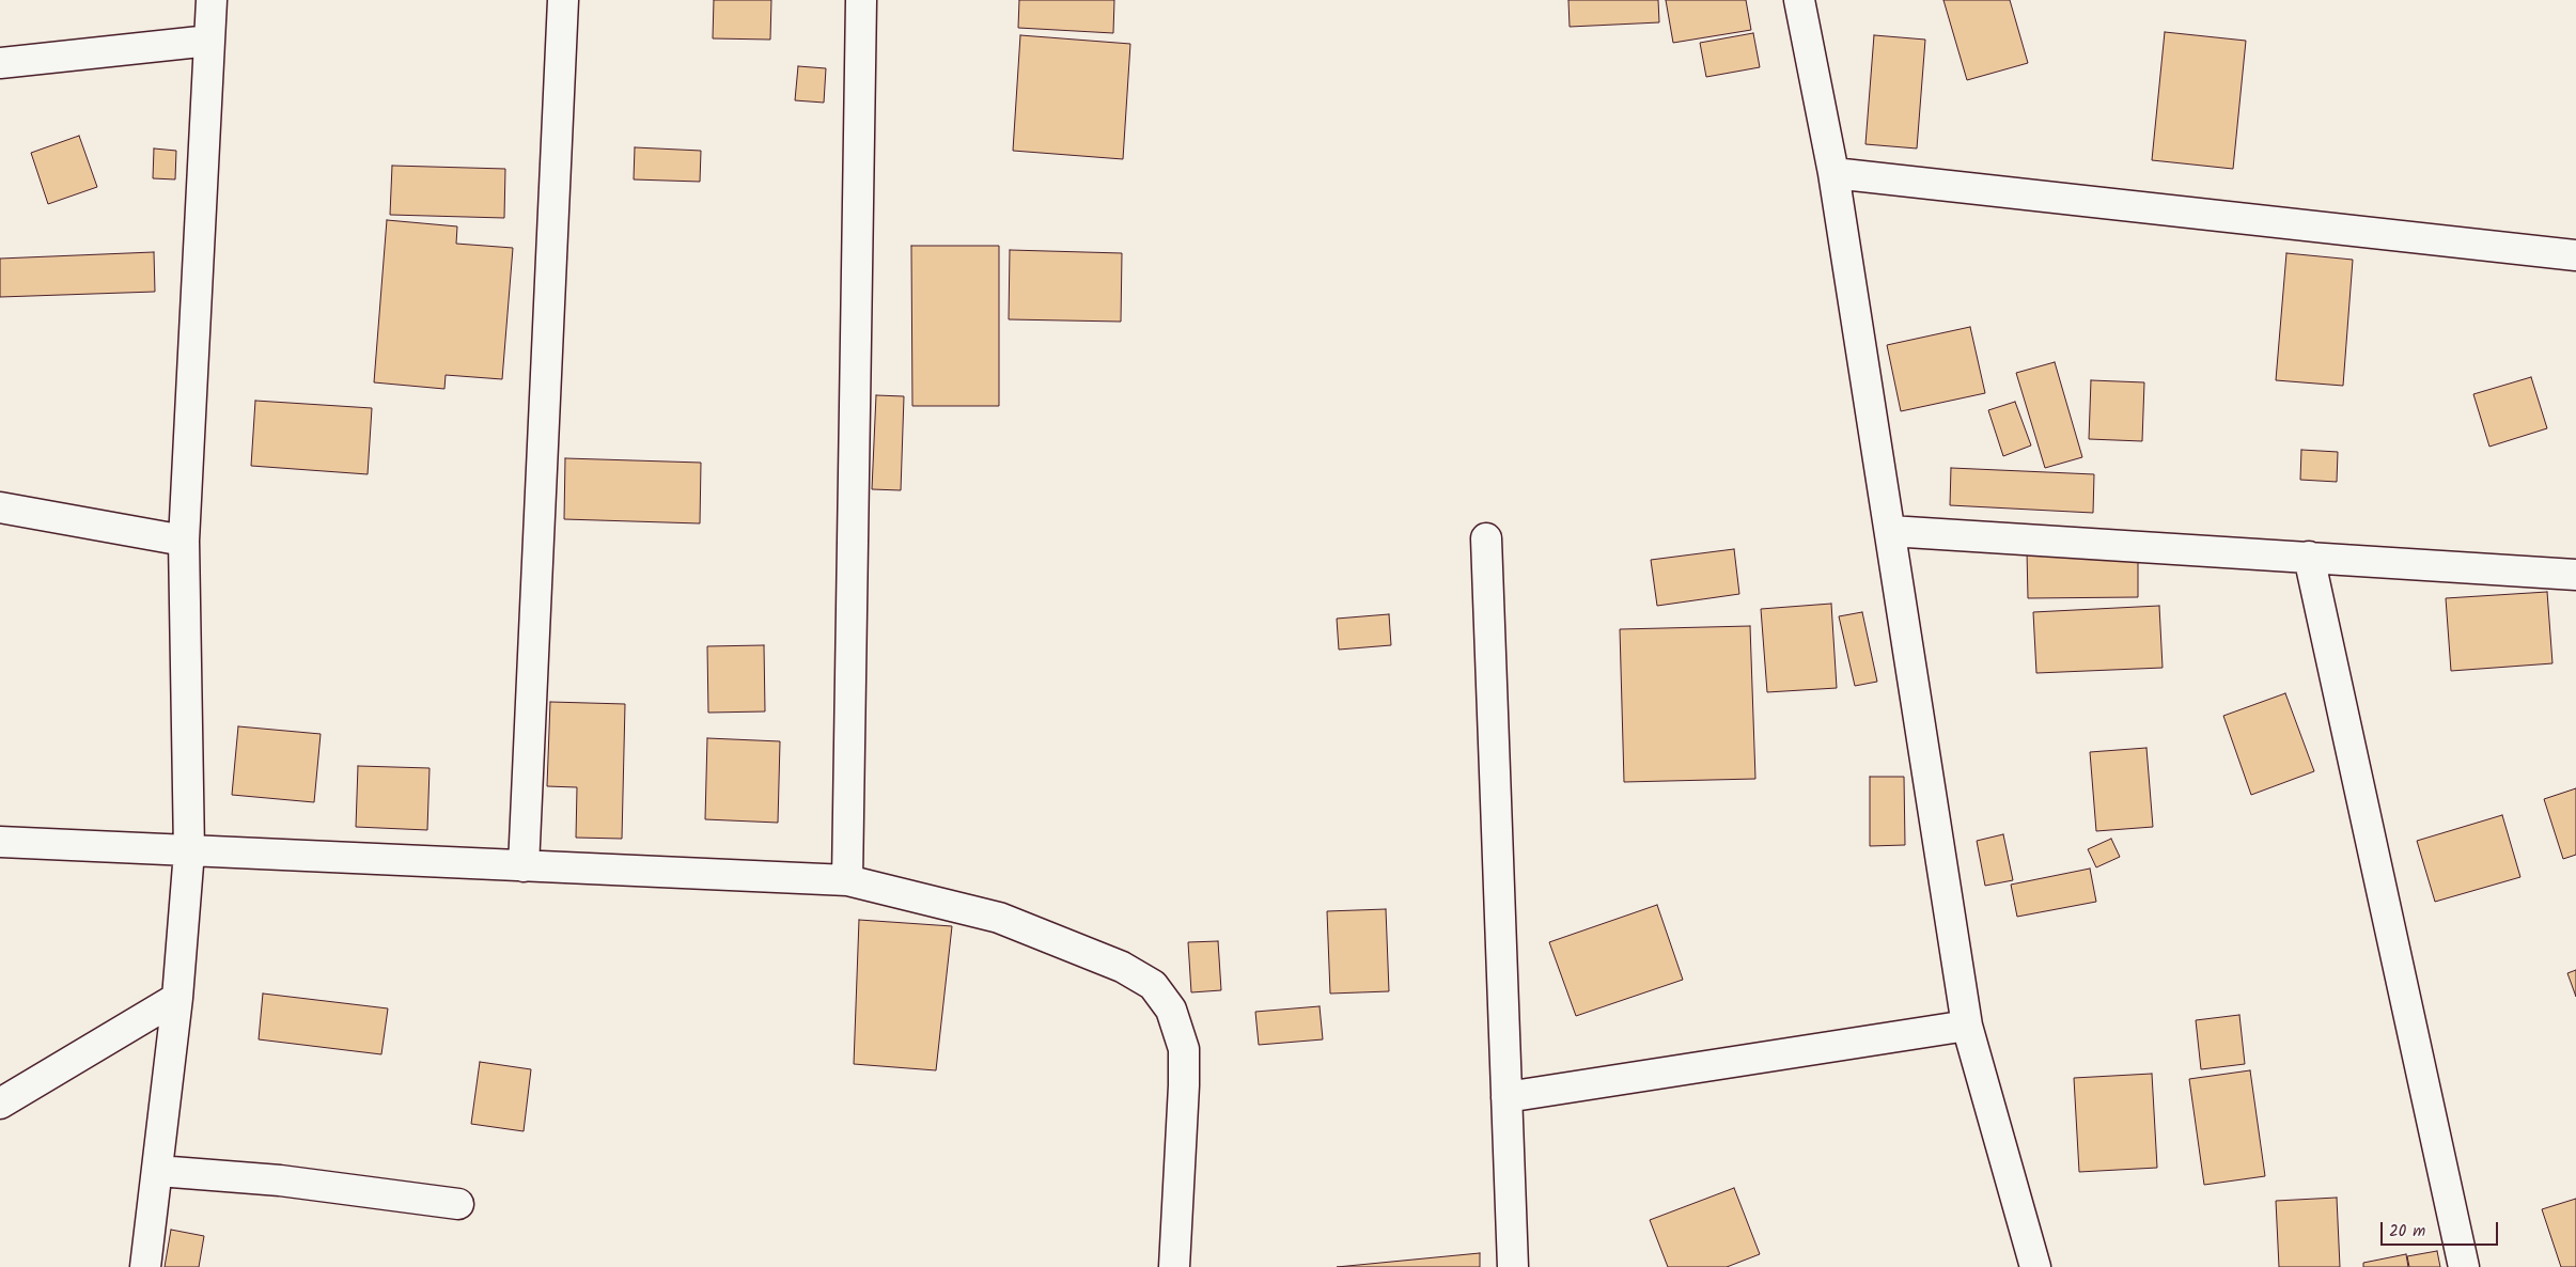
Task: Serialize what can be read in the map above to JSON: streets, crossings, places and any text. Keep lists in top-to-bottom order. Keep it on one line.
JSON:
{"scale_bar":"20 m"}
